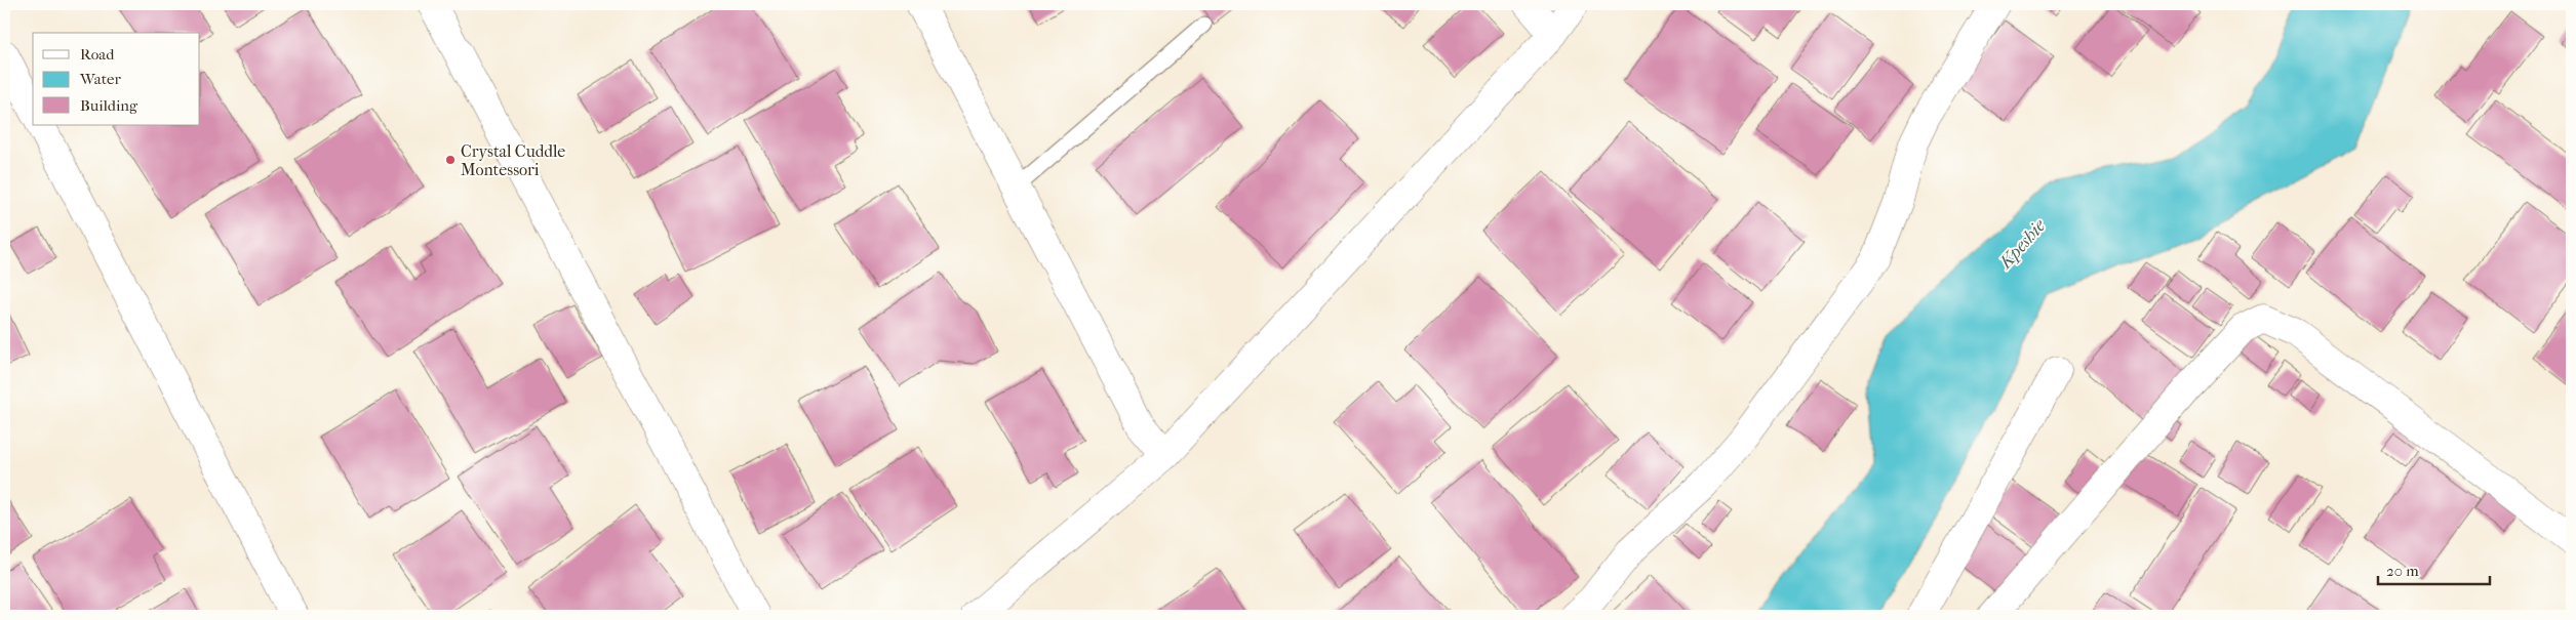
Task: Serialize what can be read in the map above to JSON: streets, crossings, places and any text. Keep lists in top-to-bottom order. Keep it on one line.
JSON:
{"water":["Kpeshie"],"places":["Crystal Cuddle Montessori"],"legend":["Road","Water","Building"],"scale_bar":"20 m"}
